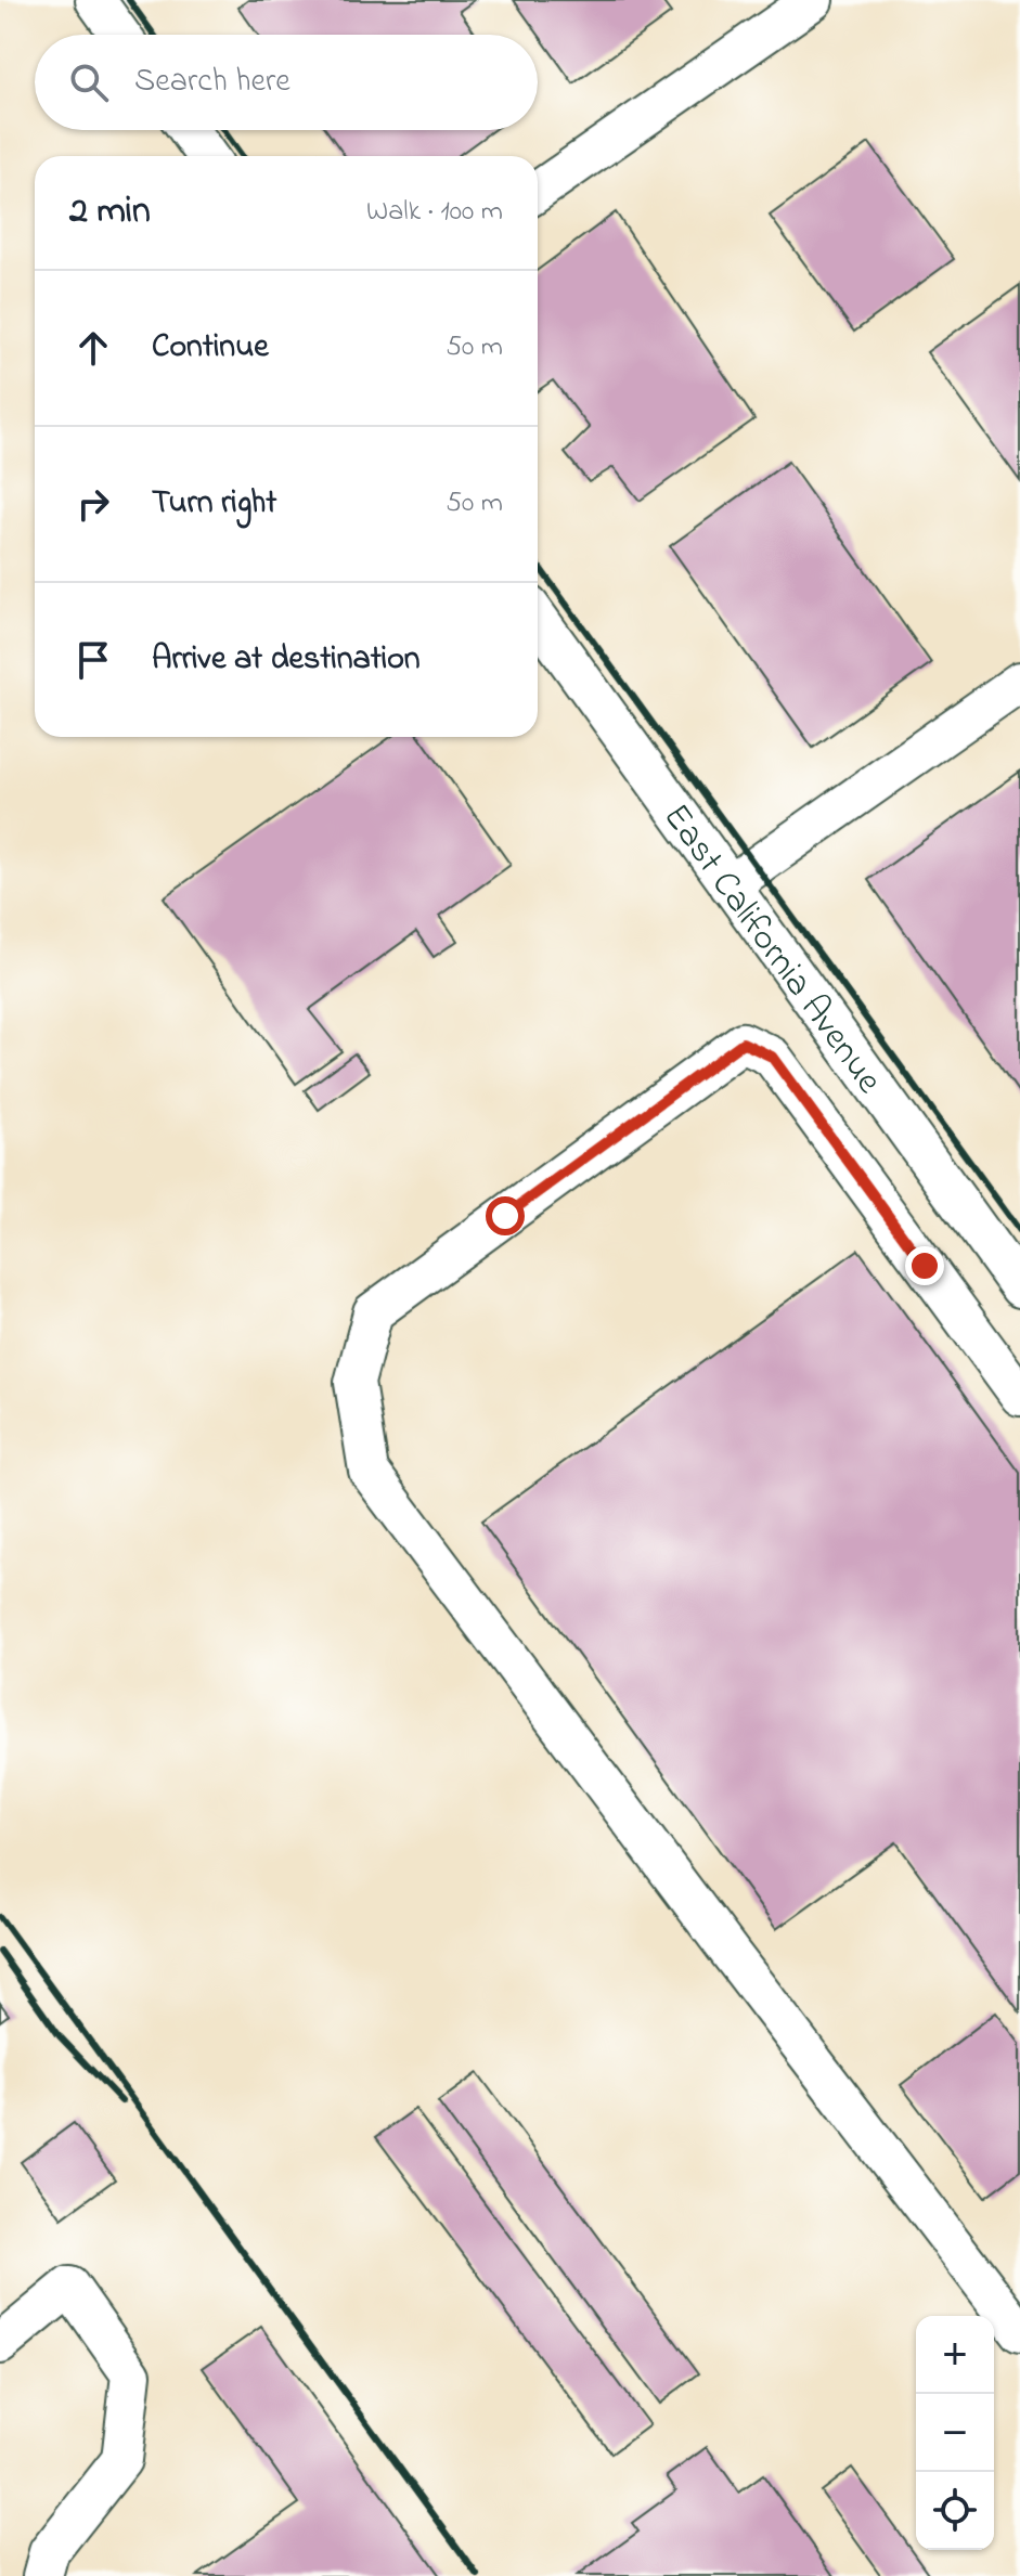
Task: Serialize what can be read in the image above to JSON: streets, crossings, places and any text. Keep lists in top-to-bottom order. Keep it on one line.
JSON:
{"streets":{"street":["East California Avenue"]},"page":{"search":"Search here","heading":["2 min","Walk · 100 m"],"list":[["Continue","50 m"],["Turn right","50 m"],"Arrive at destination"],"map_buttons":["+","−"]}}
